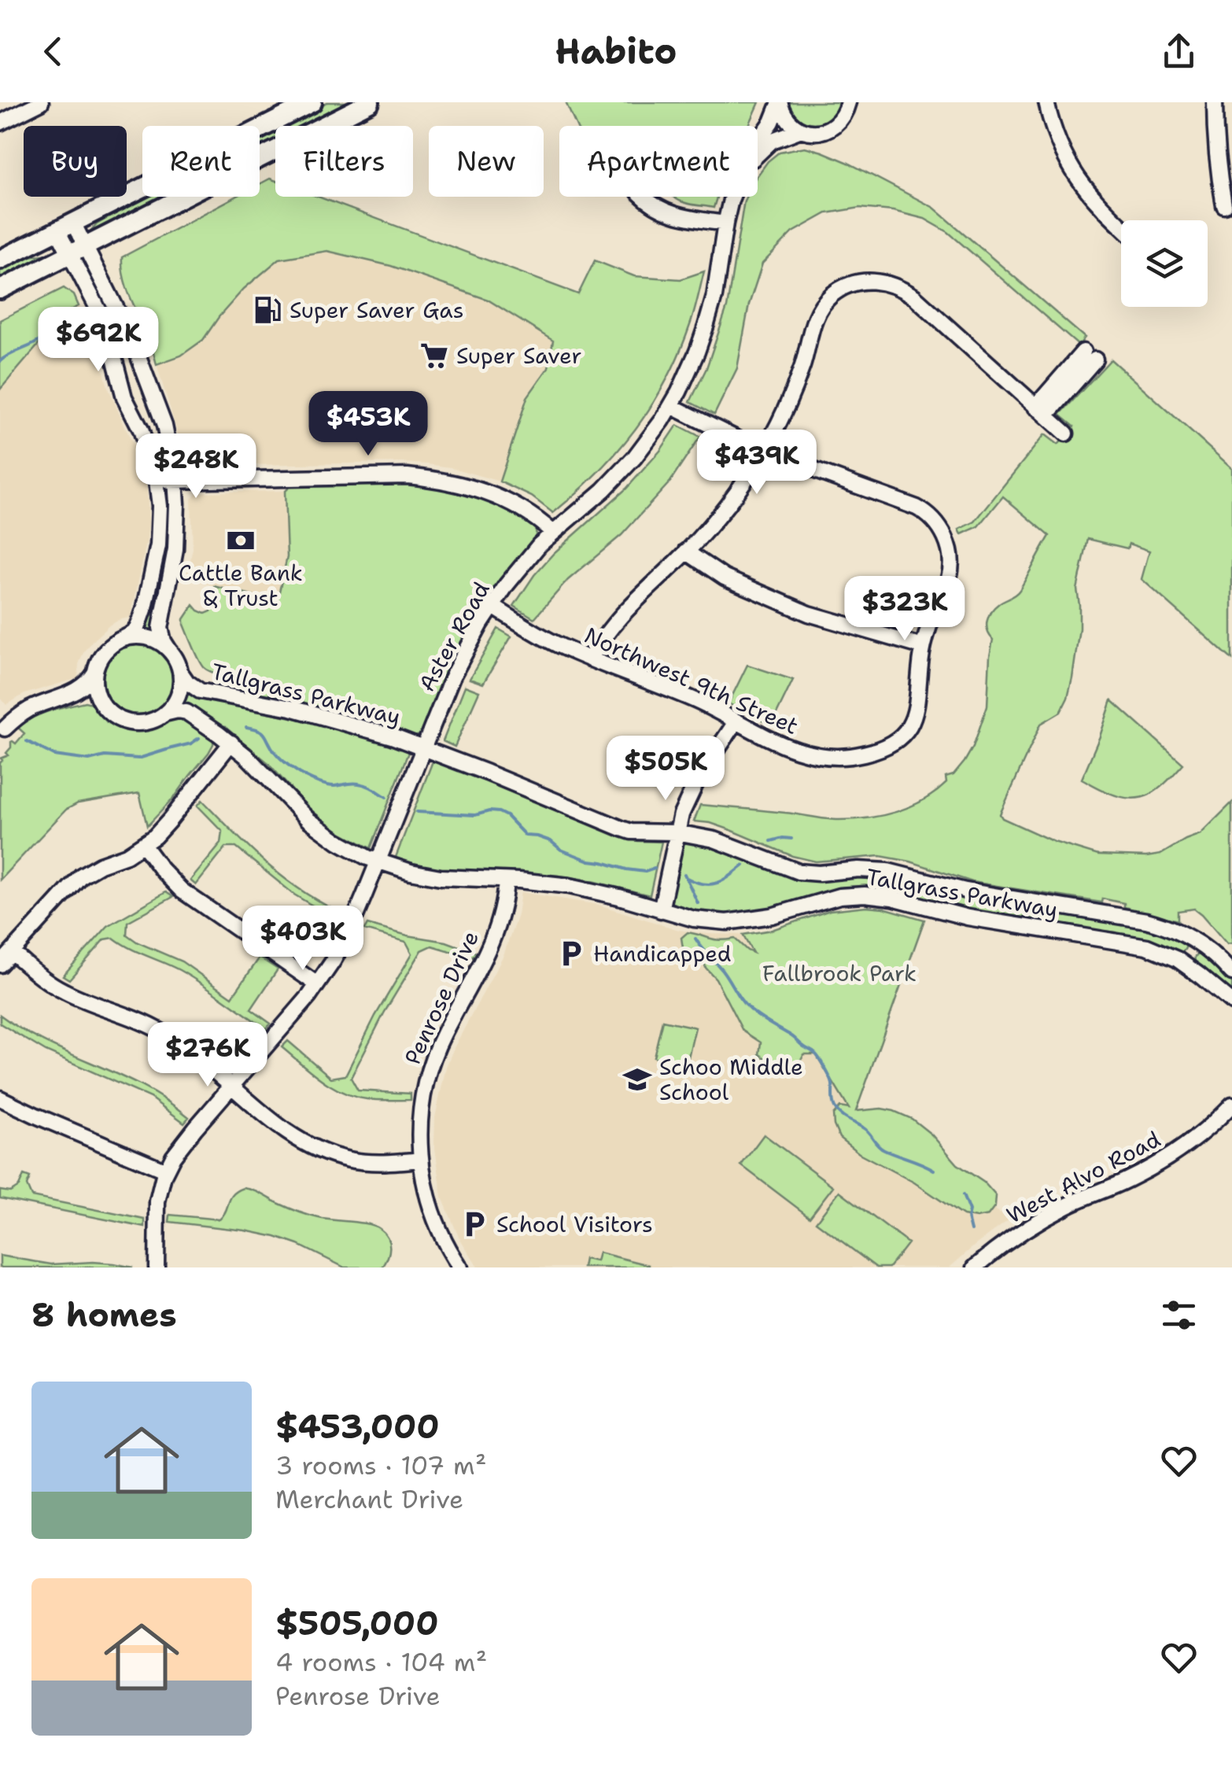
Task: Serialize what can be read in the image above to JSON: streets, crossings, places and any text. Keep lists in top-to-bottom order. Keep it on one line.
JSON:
{"streets":{"street":["Aster Road","Northwest 9th Street","Tallgrass Parkway","Penrose Drive","West Alvo Road"]},"crossings":[["Aster Road","Northwest 9th Street"],["Aster Road","Tallgrass Parkway"],["Tallgrass Parkway","Penrose Drive"]],"parks":["Fallbrook Park"],"places":{"fuel station":["Super Saver Gas"],"supermarket":["Super Saver"],"bank":["Cattle Bank & Trust"],"parking":["Handicapped","School Visitors"],"school or university":["Schoo Middle School"]},"page":{"header":"Habito","chip":["Buy","Rent","Filters","New","Apartment"],"price":["$692K","$453K","$439K","$248K","$323K","$505K","$403K","$276K"],"heading":"8 homes","list":[{"name":"$453,000","note":"3 rooms · 107 m² · Merchant Drive"},{"name":"$505,000","note":"4 rooms · 104 m² · Penrose Drive"}]}}
